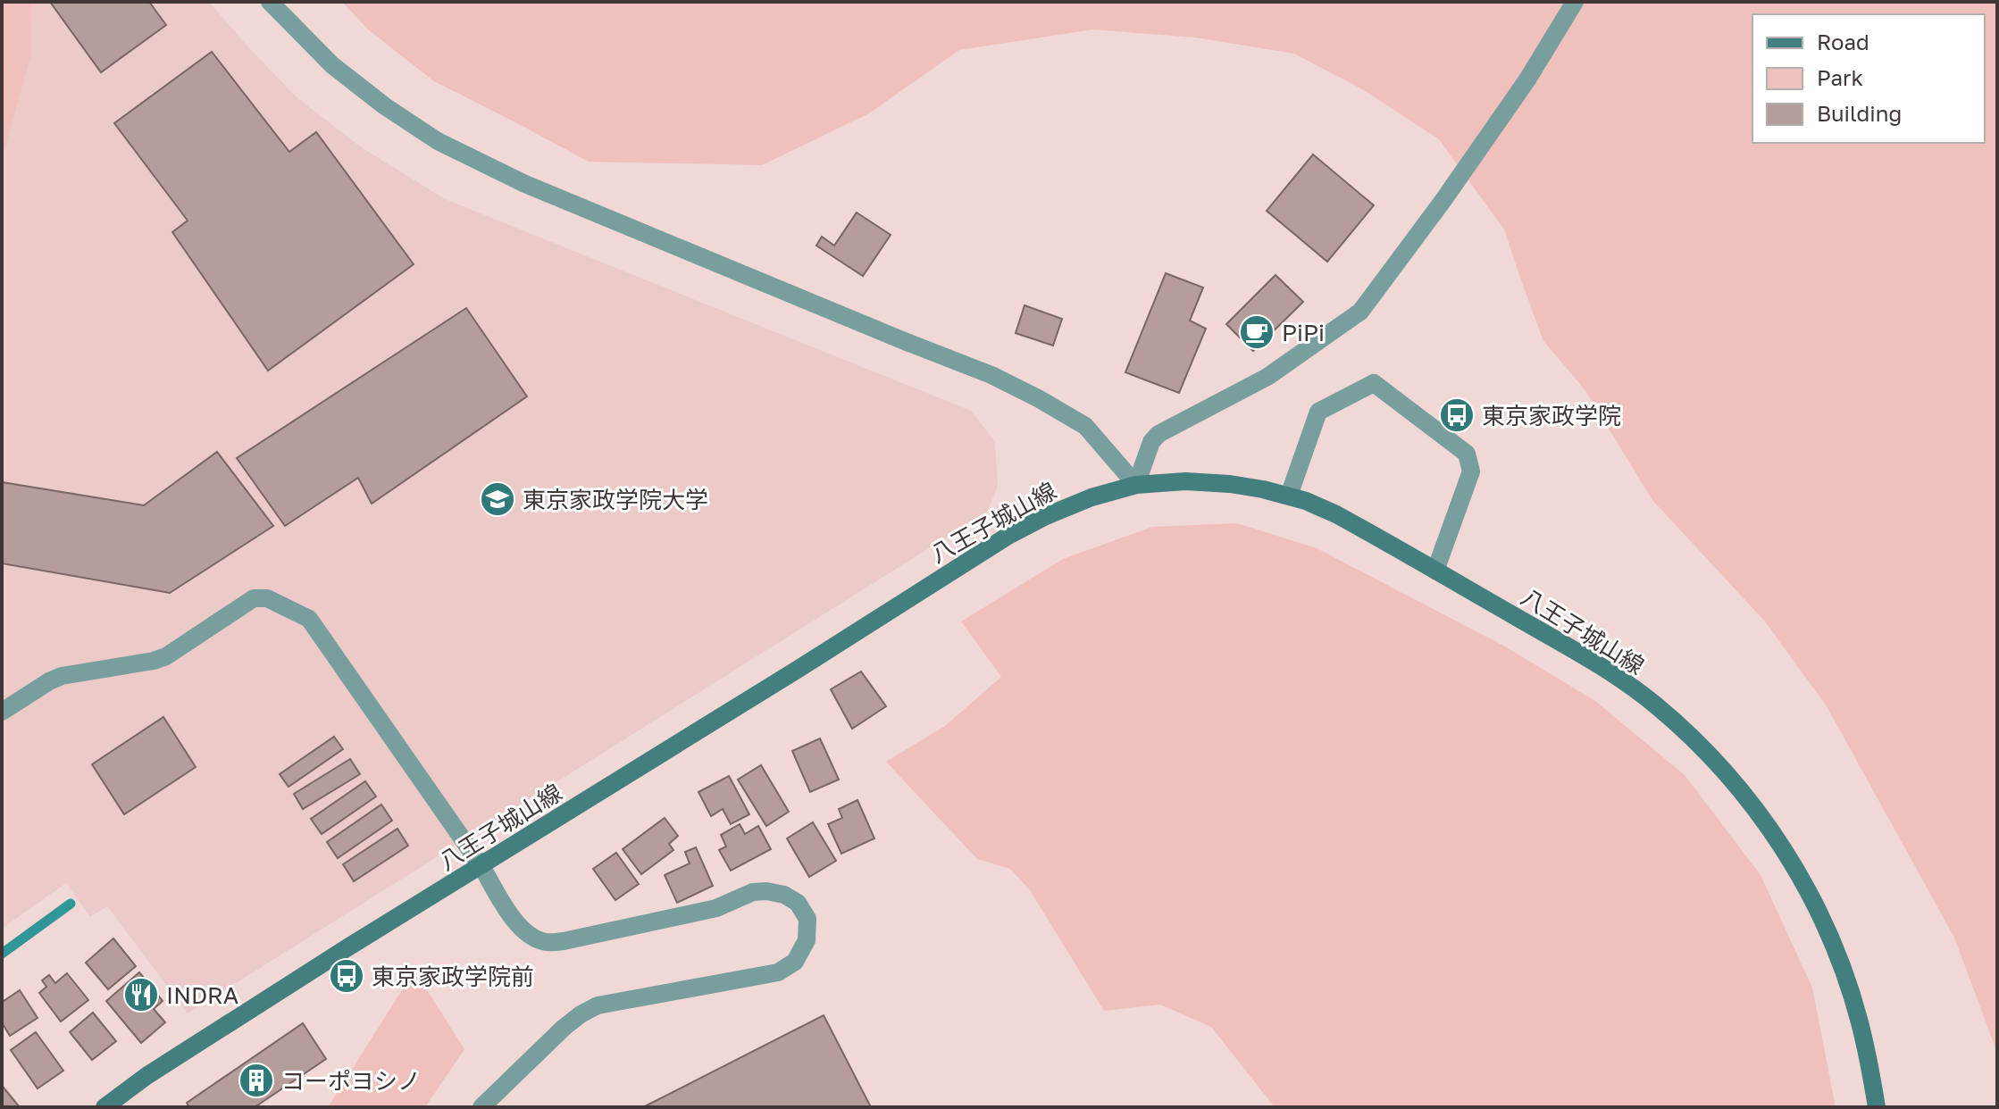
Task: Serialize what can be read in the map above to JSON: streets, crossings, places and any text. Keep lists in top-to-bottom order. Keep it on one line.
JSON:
{"streets":{"main road":["八王子城山線"]},"places":{"cafe":["PiPi"],"bus stop":["東京家政学院","東京家政学院前"],"school or university":["東京家政学院大学"],"restaurant":["INDRA"],"building":["コーポヨシノ"]},"legend":["Road","Park","Building"]}
